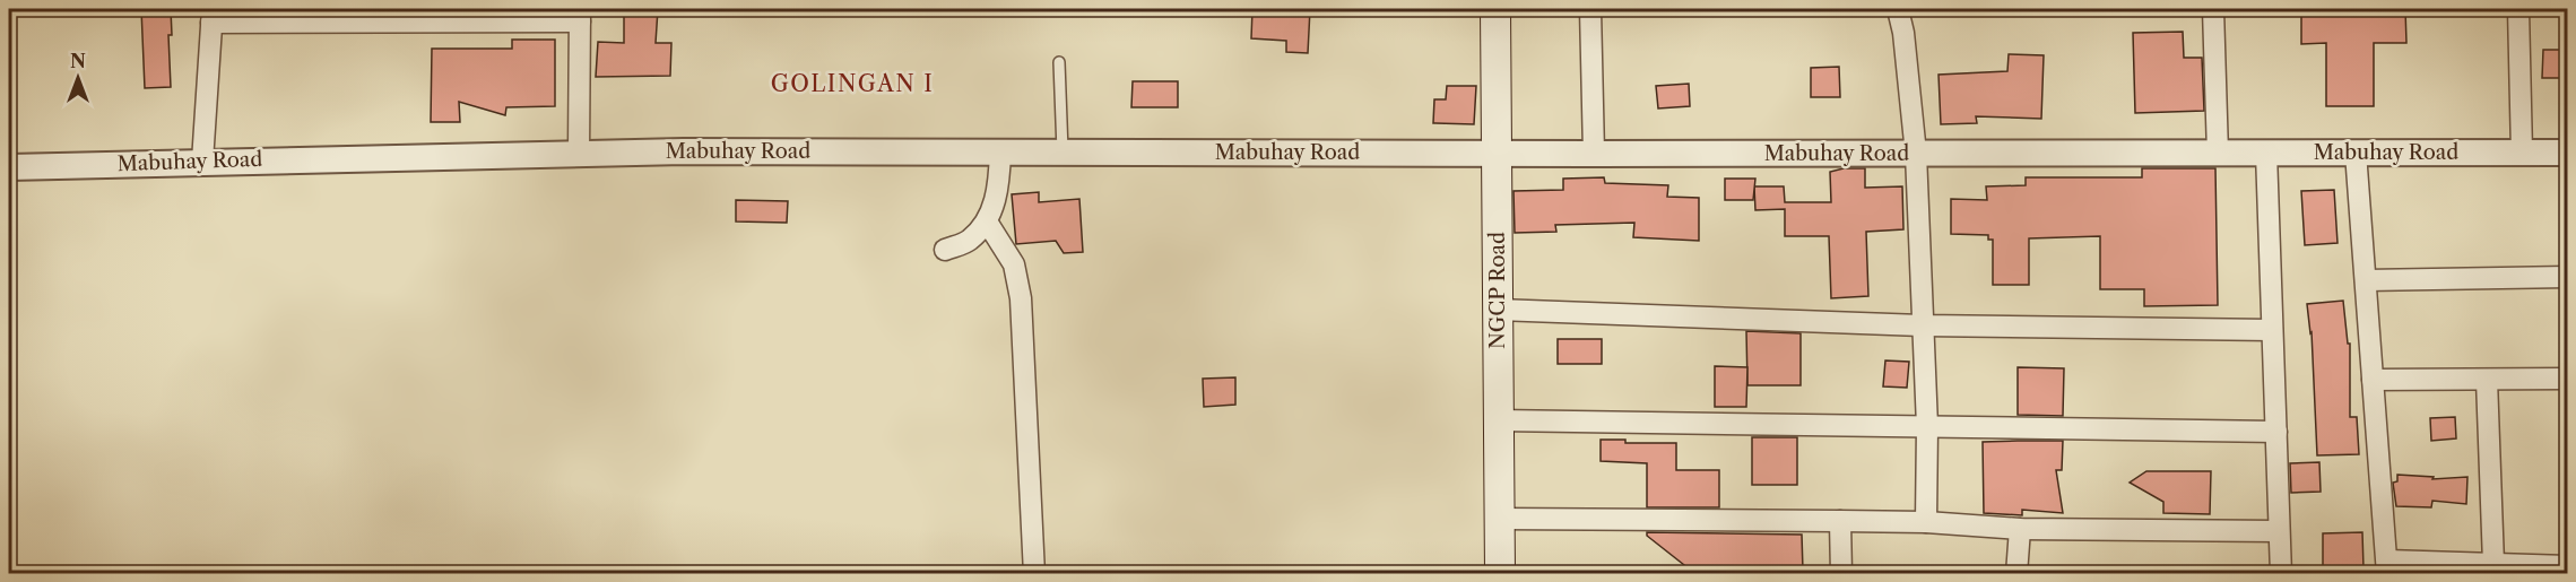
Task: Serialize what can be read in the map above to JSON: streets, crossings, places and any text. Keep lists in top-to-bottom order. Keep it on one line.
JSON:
{"streets":{"main road":["NGCP Road"],"street":["Mabuhay Road"]},"crossings":[["Mabuhay Road","NGCP Road"]],"districts":["GOLINGAN I"],"north":"top"}
